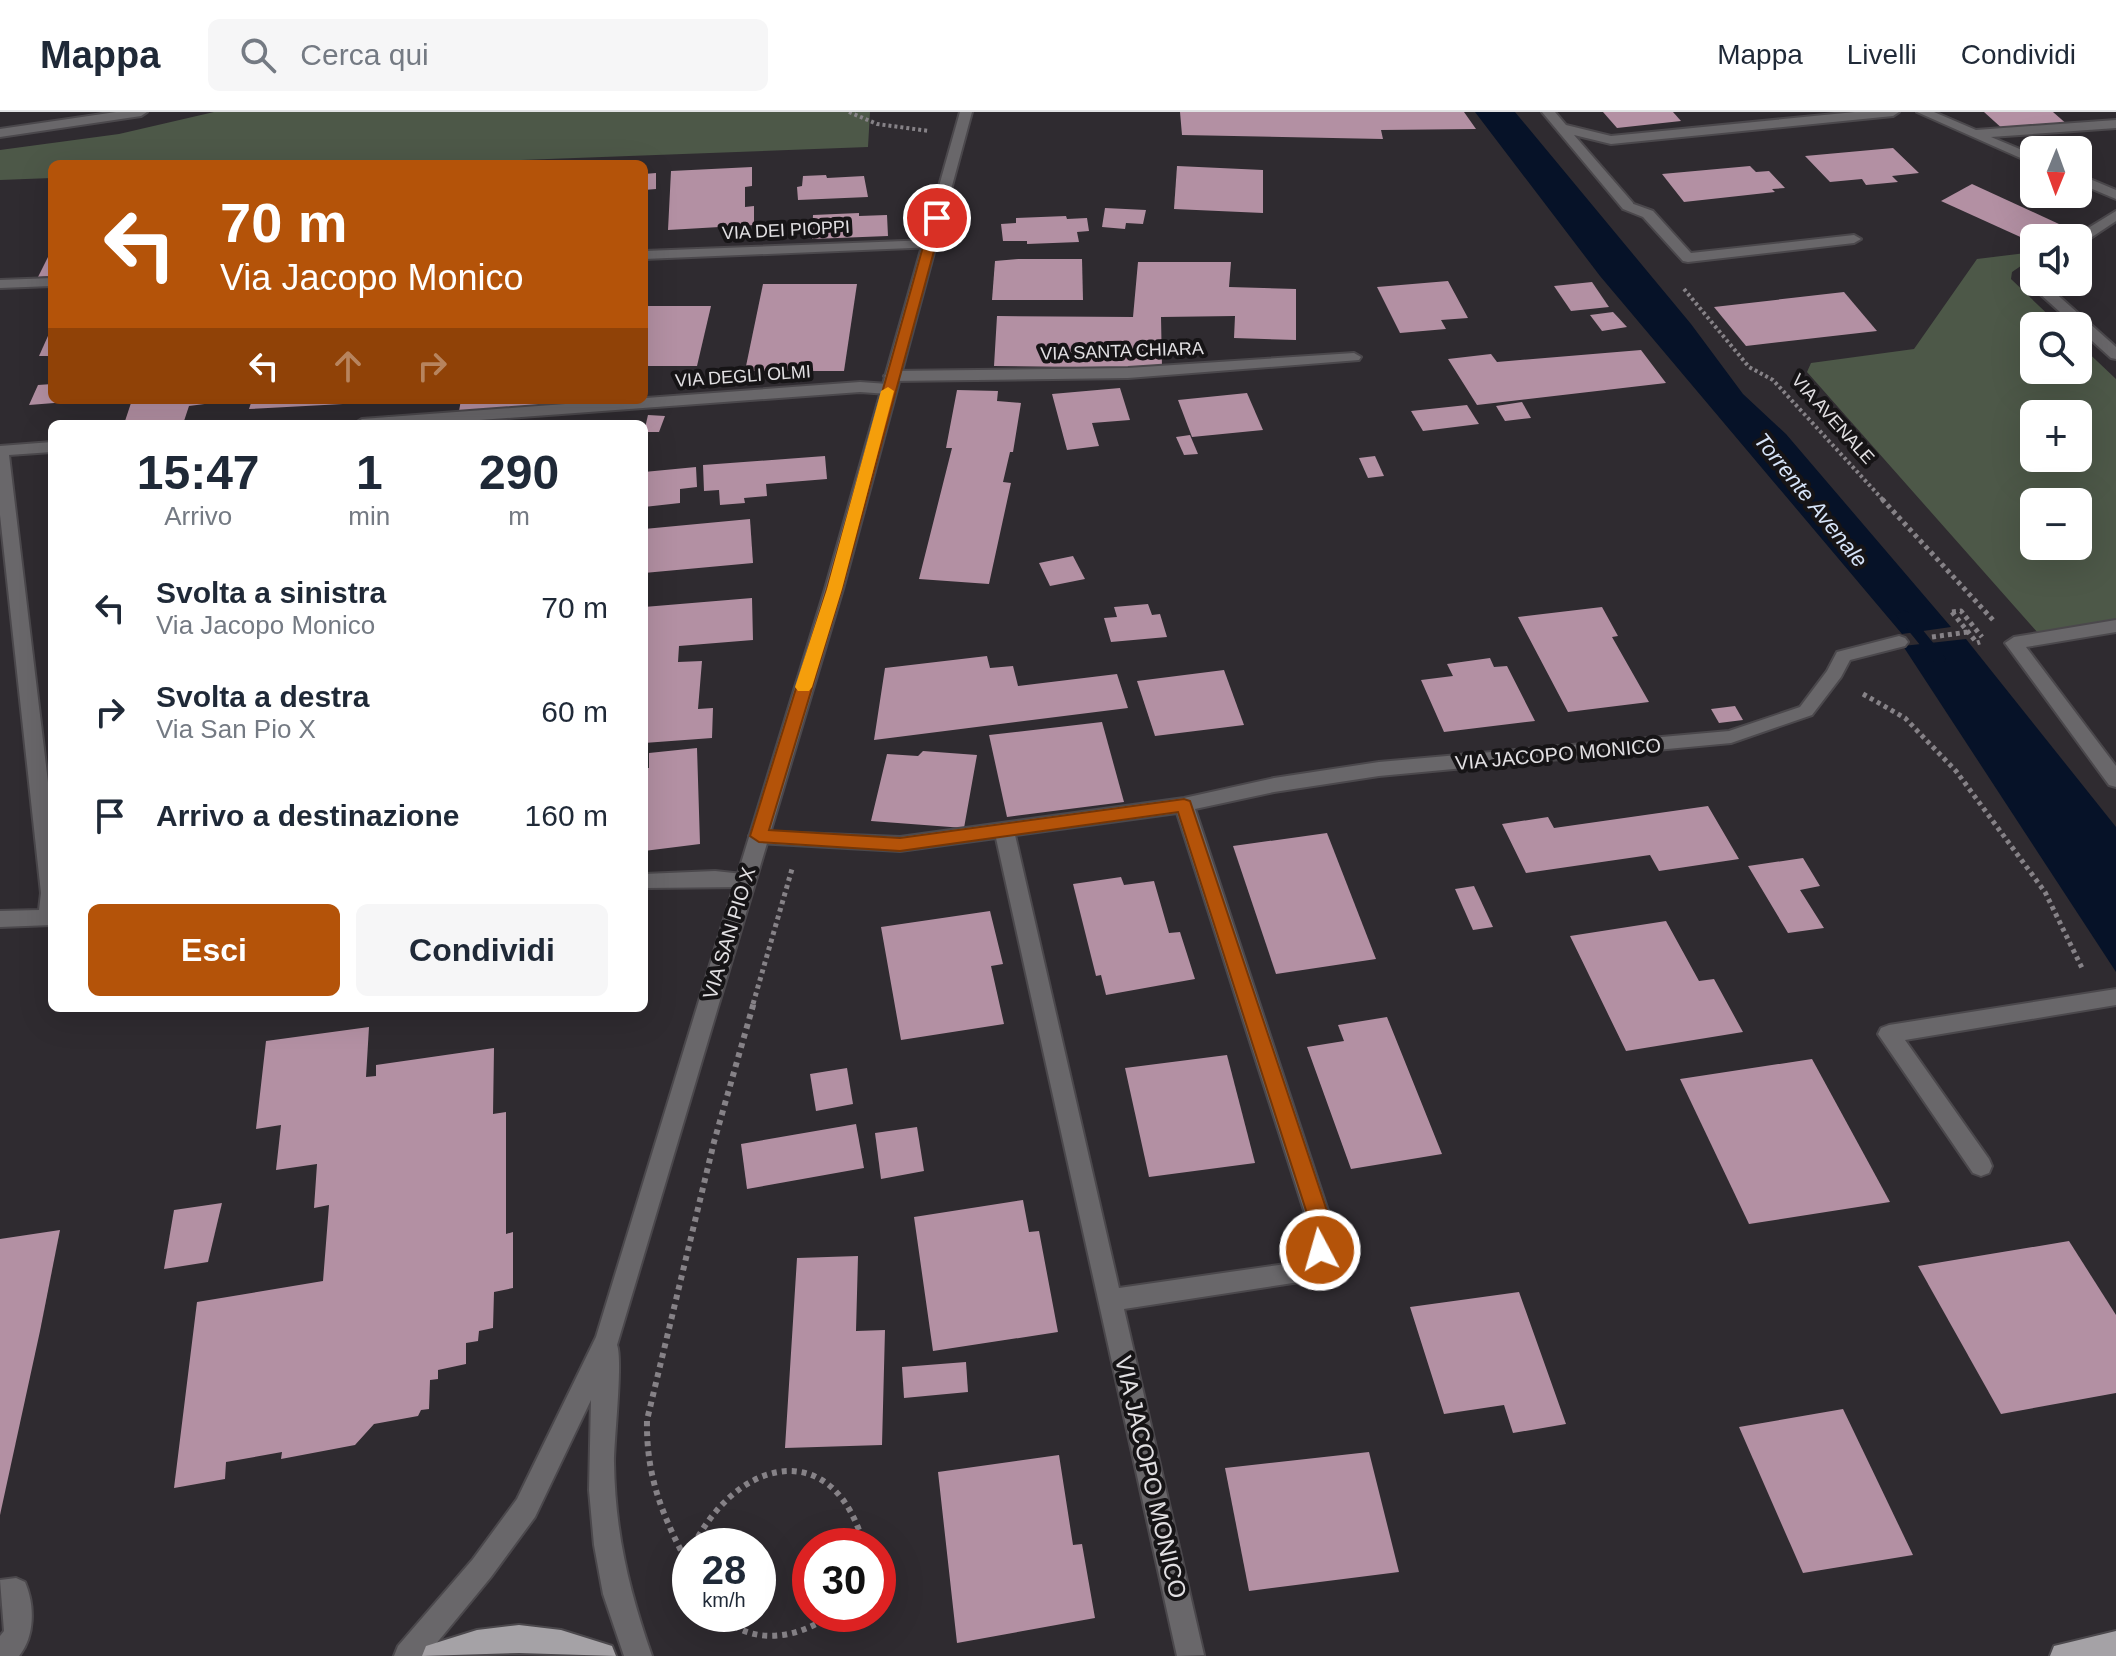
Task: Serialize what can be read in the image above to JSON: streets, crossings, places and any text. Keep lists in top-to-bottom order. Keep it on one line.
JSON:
{"streets":{"street":["VIA DEI PIOPPI","VIA SANTA CHIARA","VIA DEGLI OLMI","VIA JACOPO MONICO","VIA SAN PIO X"],"path":["VIA AVENALE"]},"crossings":[["VIA DEI PIOPPI","VIA SAN PIO X"],["VIA SANTA CHIARA","VIA DEGLI OLMI"],["VIA SANTA CHIARA","VIA SAN PIO X"],["VIA DEGLI OLMI","VIA SAN PIO X"],["VIA JACOPO MONICO","VIA SAN PIO X"]],"water":["Torrente Avenale"],"north":"bottom","page":{"header":"Mappa","search":"Cerca qui","nav":["Mappa","Livelli","Condividi"],"map_buttons":["+","−"],"turn":["70 m","Via Jacopo Monico"],"eta":["15:47","Arrivo","1","min","290","m"],"list":[{"name":"Svolta a sinistra","note":"Via Jacopo Monico","value":"70 m"},{"name":"Svolta a destra","note":"Via San Pio X","value":"60 m"},{"name":"Arrivo a destinazione","value":"160 m"}],"buttons":["Esci","Condividi"],"speed":"28 km/h","limit":"30"}}
